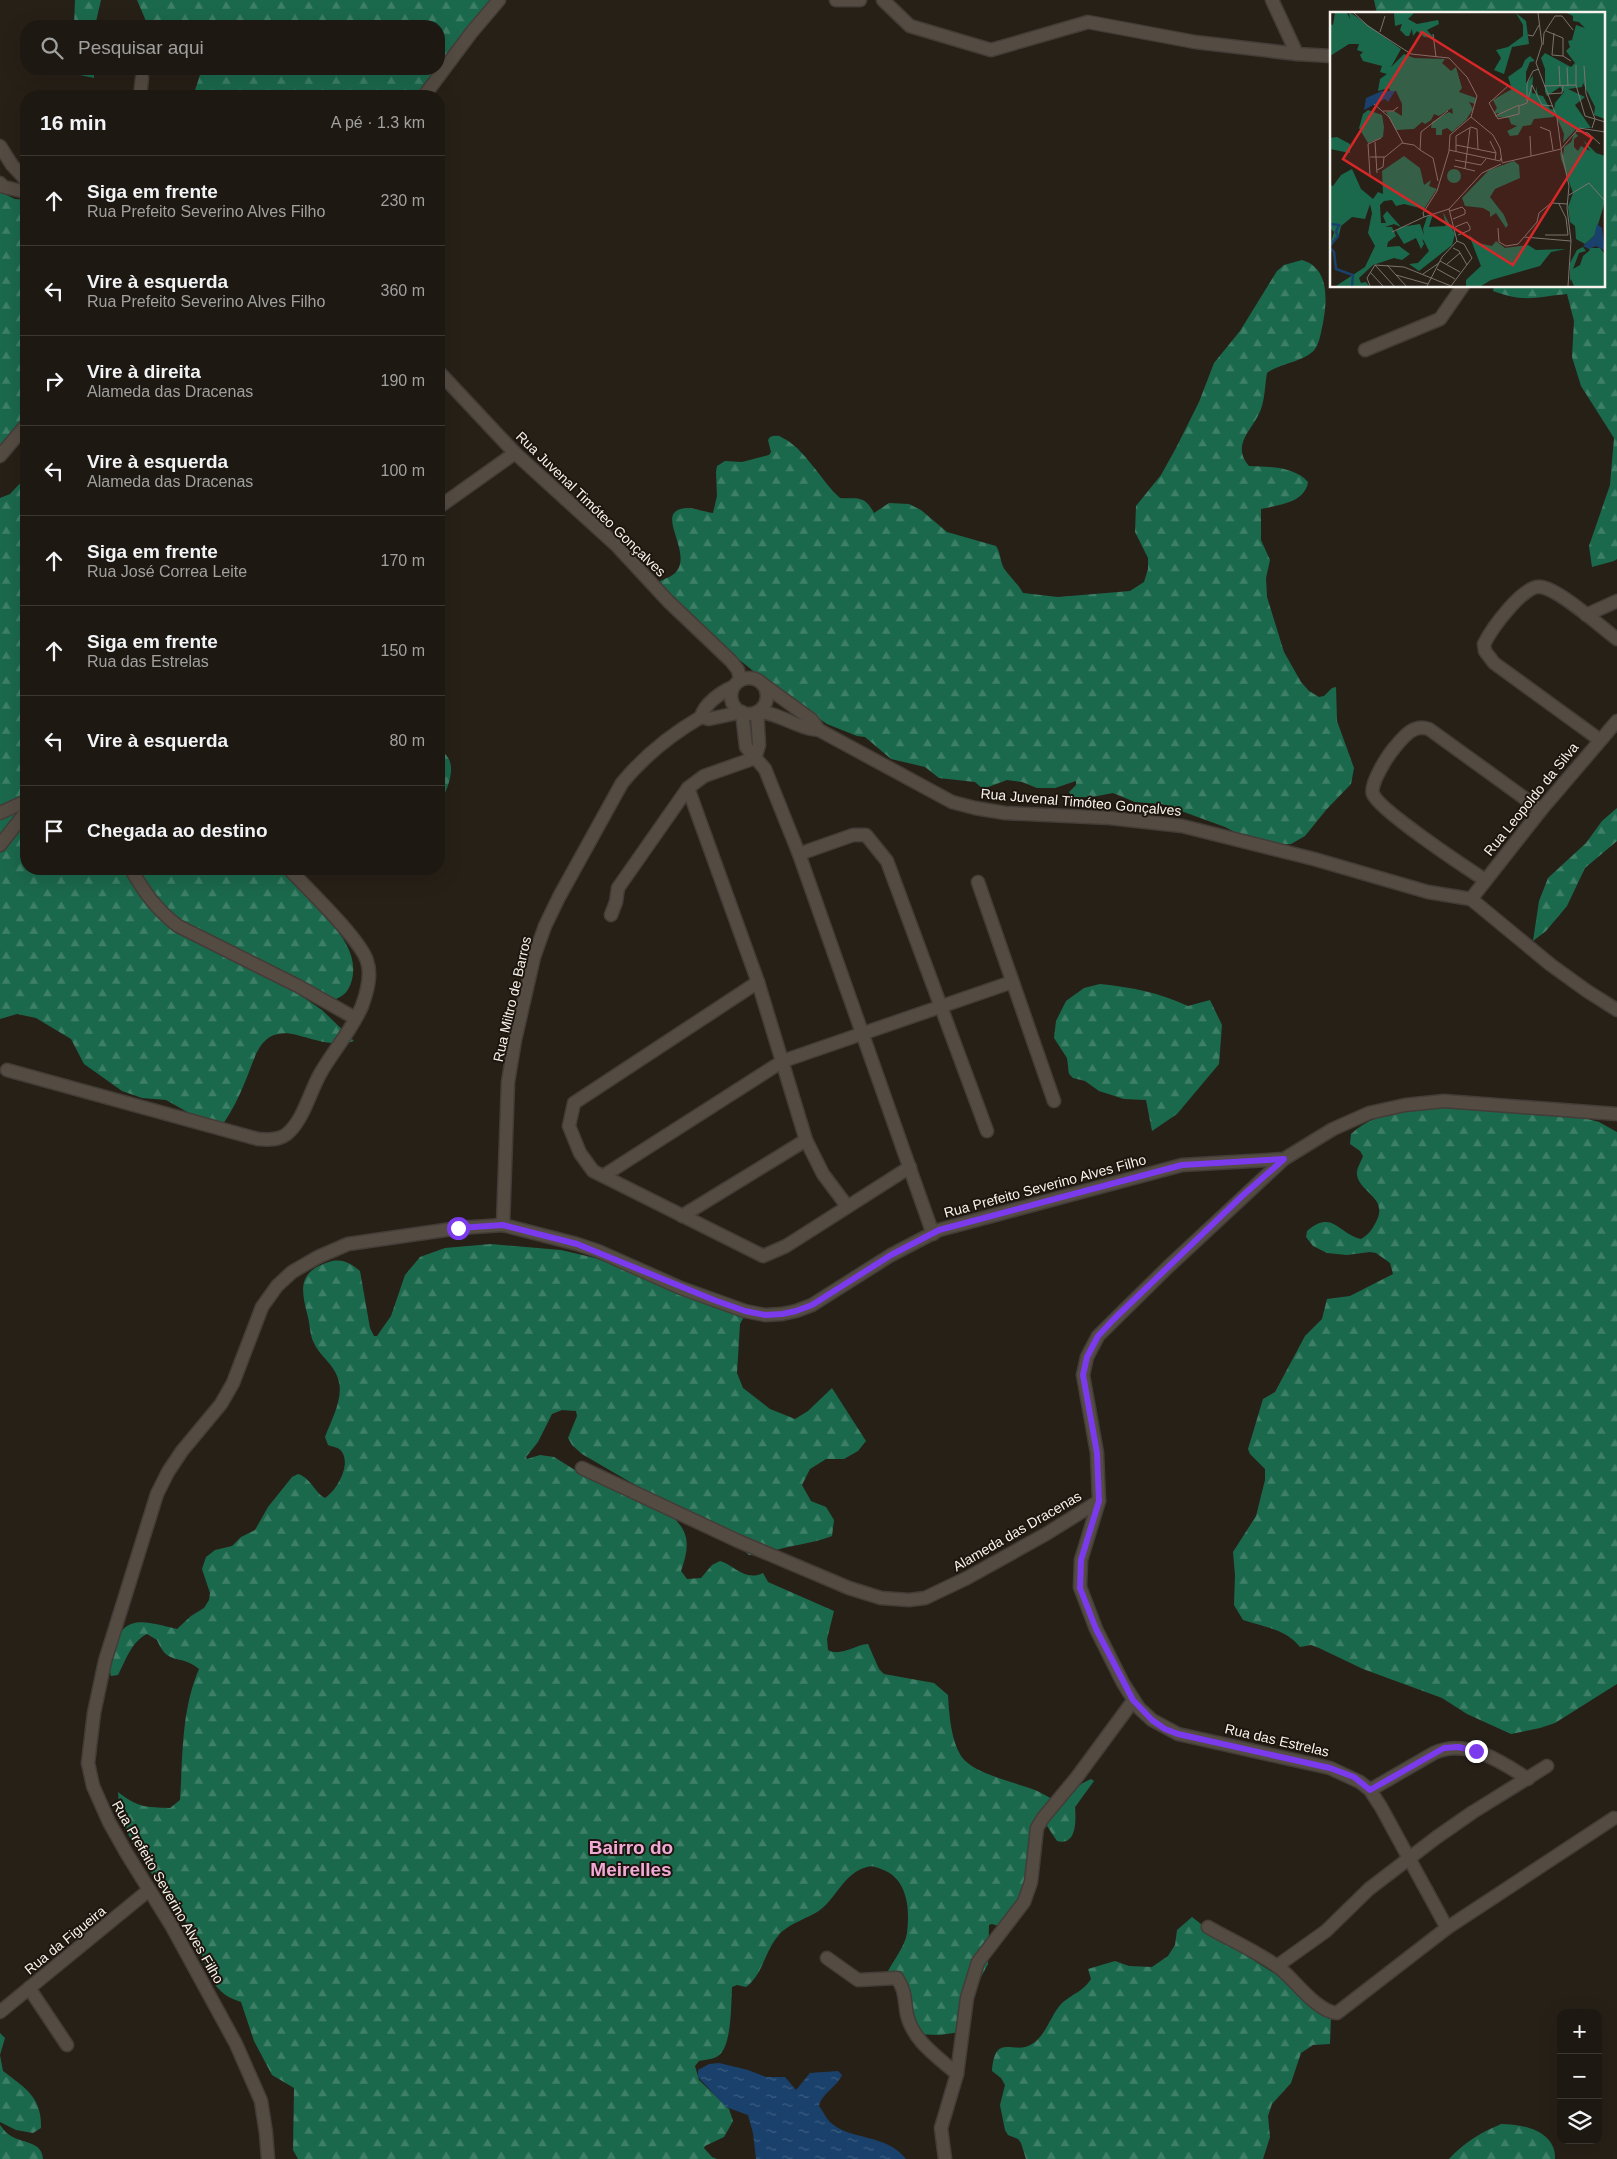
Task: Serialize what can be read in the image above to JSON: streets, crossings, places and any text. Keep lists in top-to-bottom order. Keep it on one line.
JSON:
{"streets":{"street":["Rua Juvenal Timóteo Gonçalves","Rua Leopoldo da Silva","Rua Miltro de Barros","Rua Prefeito Severino Alves Filho","Alameda das Dracenas","Rua das Estrelas","Rua da Figueira"]},"crossings":[["Rua Juvenal Timóteo Gonçalves","Rua Leopoldo da Silva"],["Rua Juvenal Timóteo Gonçalves","Rua Miltro de Barros"],["Rua Miltro de Barros","Rua Prefeito Severino Alves Filho"],["Rua Prefeito Severino Alves Filho","Alameda das Dracenas"],["Rua Prefeito Severino Alves Filho","Rua da Figueira"]],"districts":["Bairro do Meirelles"],"page":{"search":"Pesquisar aqui","heading":["16 min","A pé · 1.3 km"],"list":[["Siga em frente","Rua Prefeito Severino Alves Filho","230 m"],["Vire à esquerda","Rua Prefeito Severino Alves Filho","360 m"],["Vire à direita","Alameda das Dracenas","190 m"],["Vire à esquerda","Alameda das Dracenas","100 m"],["Siga em frente","Rua José Correa Leite","170 m"],["Siga em frente","Rua das Estrelas","150 m"],["Vire à esquerda","80 m"],"Chegada ao destino"],"map_buttons":["+","−"]}}
